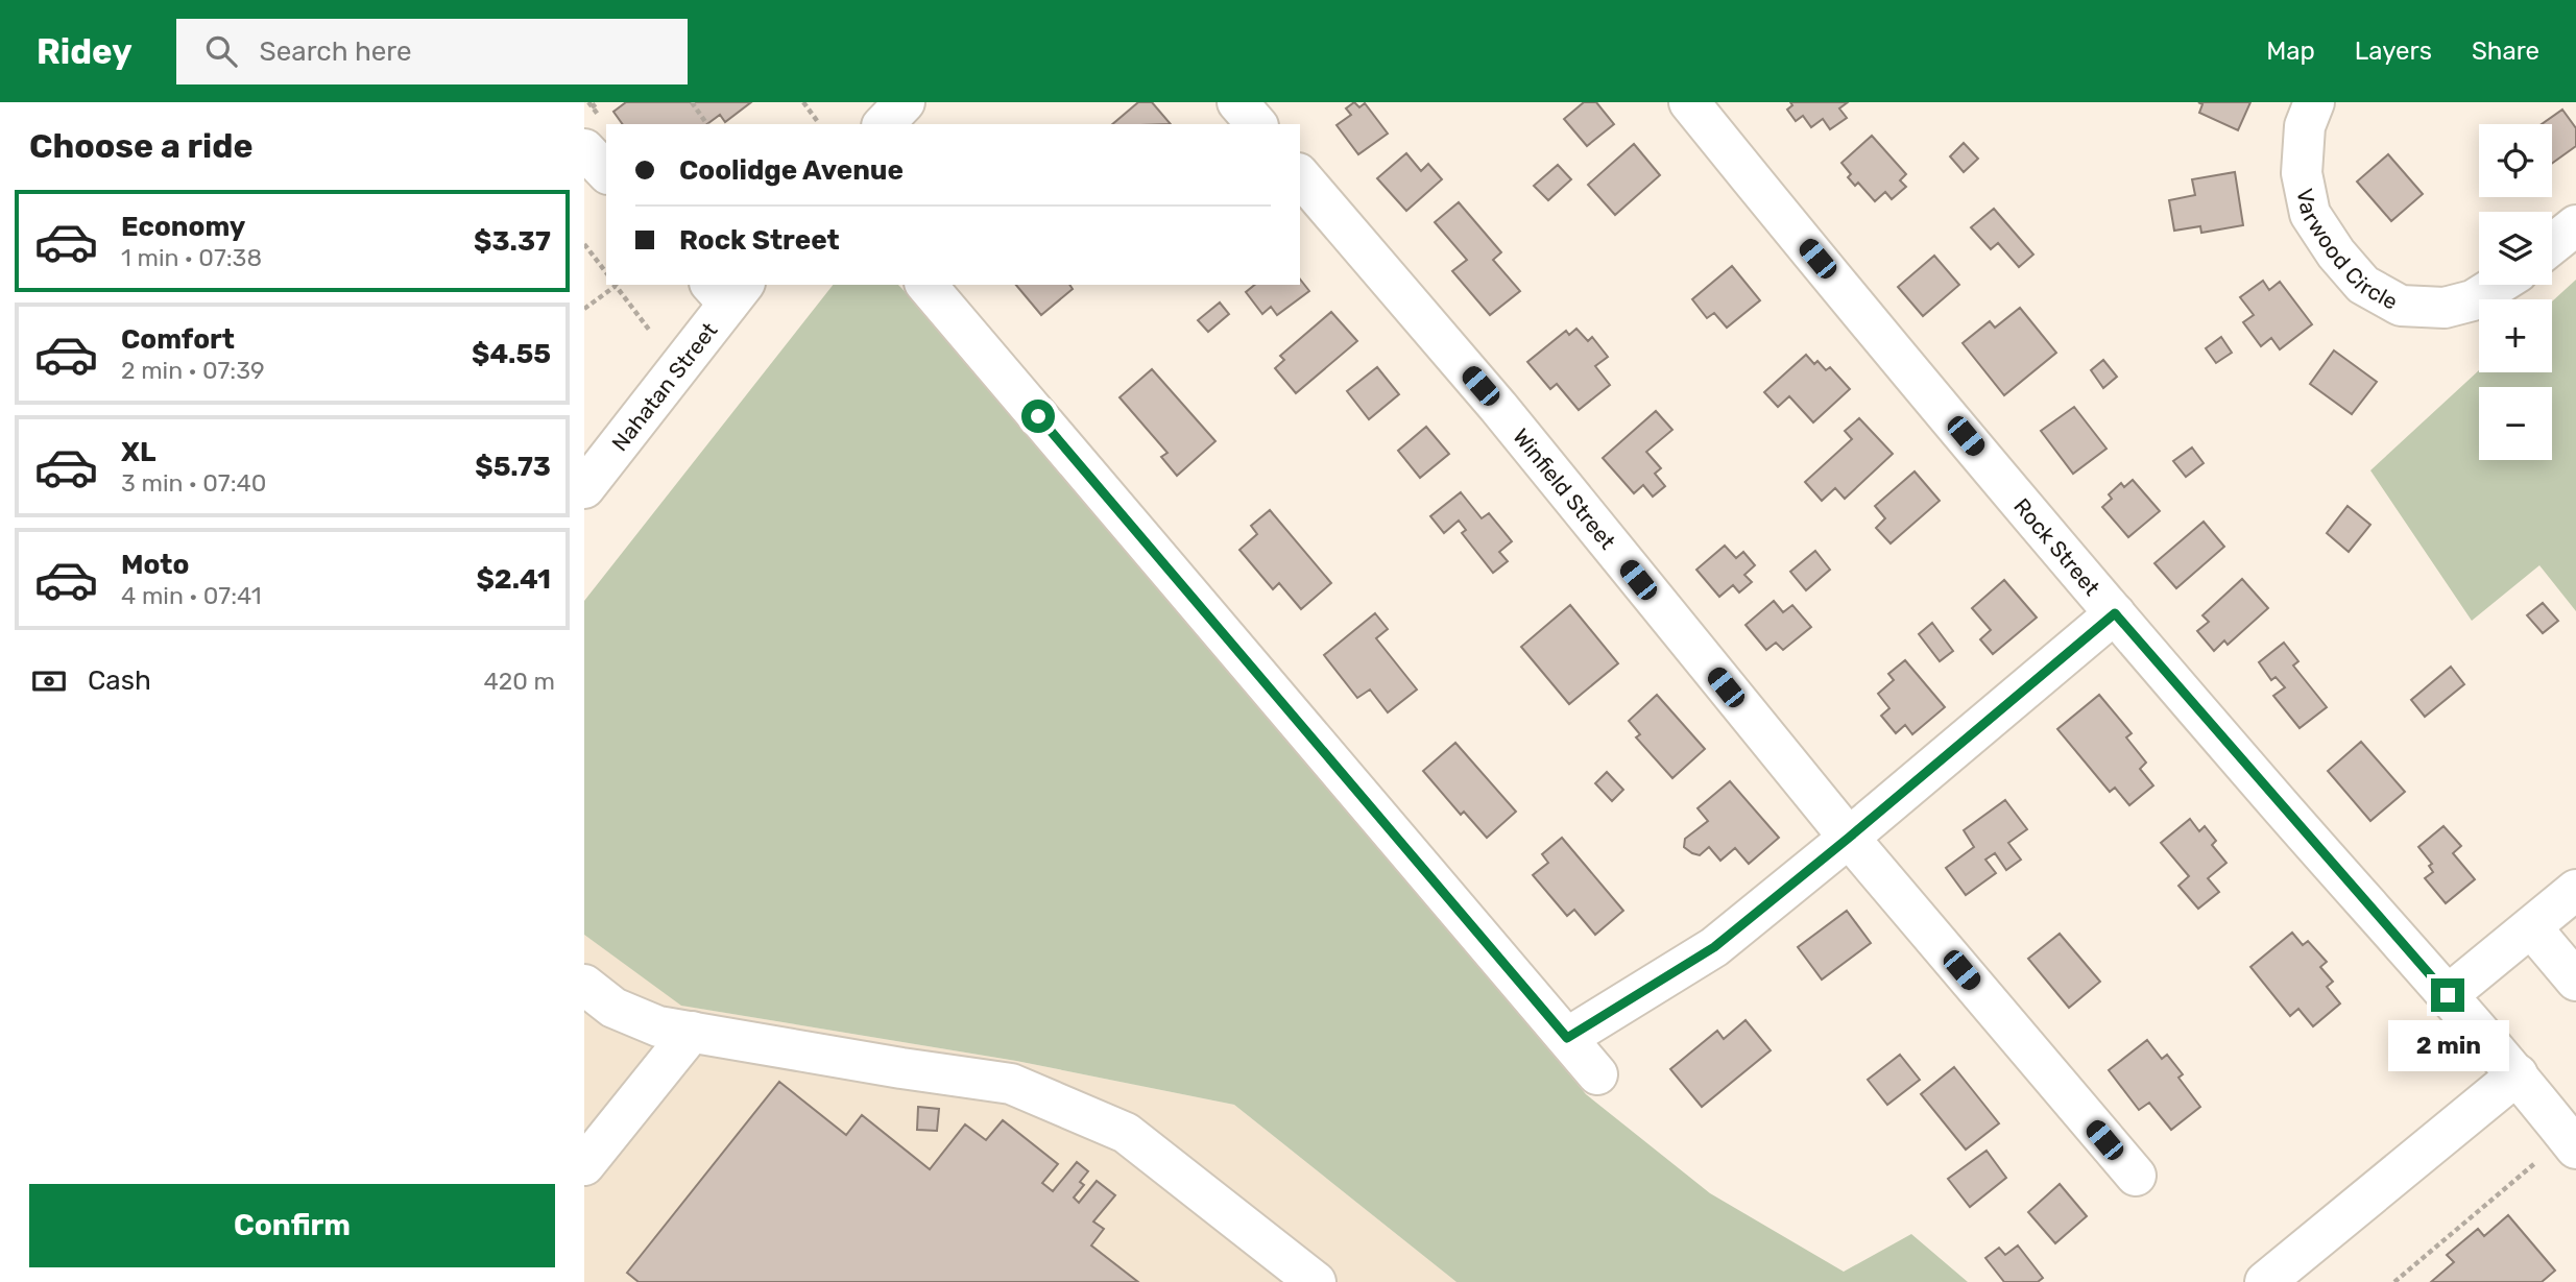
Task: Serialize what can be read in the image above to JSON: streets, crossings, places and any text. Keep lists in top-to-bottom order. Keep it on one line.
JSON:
{"streets":{"street":["Varwood Circle","Nahatan Street","Winfield Street","Rock Street"]},"page":{"header":"Ridey","search":"Search here","nav":["Map","Layers","Share"],"heading":"Choose a ride","map_buttons":["+","−"],"banner":["Coolidge Avenue","Rock Street"],"list":[{"name":"Economy","note":"1 min · 07:38","value":"$3.37"},{"name":"Comfort","note":"2 min · 07:39","value":"$4.55"},{"name":"XL","note":"3 min · 07:40","value":"$5.73"},{"name":"Moto","note":"4 min · 07:41","value":"$2.41"}],"pay":["Cash","420 m"],"bubble":"2 min","buttons":"Confirm"}}
